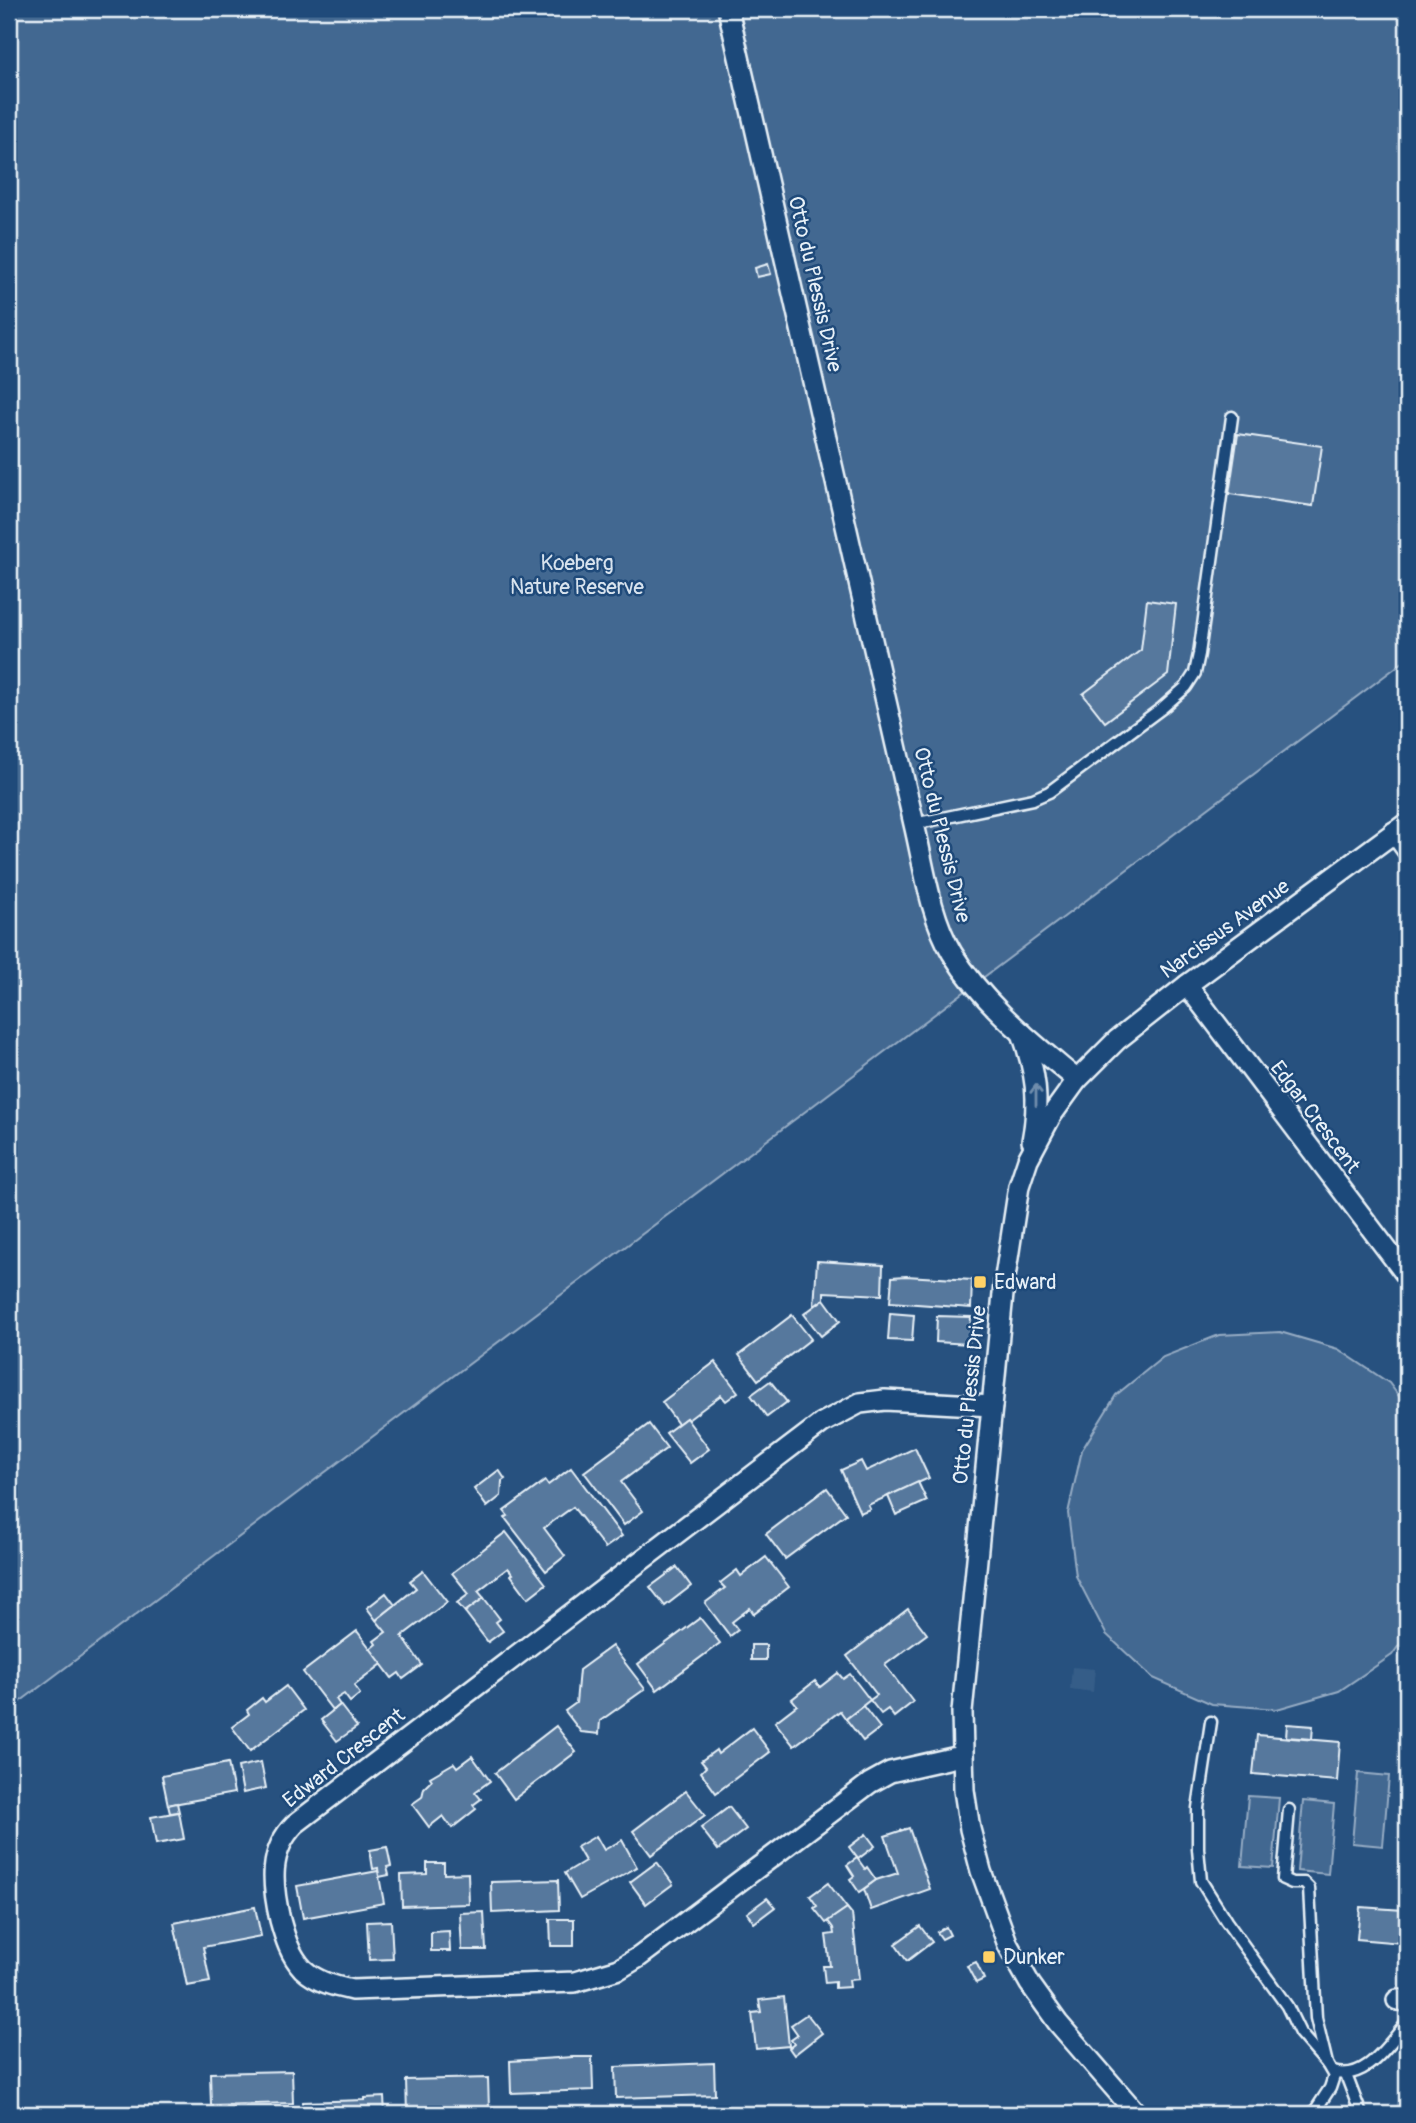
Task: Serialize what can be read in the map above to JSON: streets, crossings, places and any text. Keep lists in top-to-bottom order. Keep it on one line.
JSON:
{"streets":{"street":["Otto du Plessis Drive","Narcissus Avenue","Edgar Crescent","Edward Crescent"]},"crossings":[["Otto du Plessis Drive","Narcissus Avenue"],["Otto du Plessis Drive","Edward Crescent"],["Narcissus Avenue","Edgar Crescent"]],"parks":["Koeberg Nature Reserve"],"places":{"transit":["Edward","Dunker"]}}
